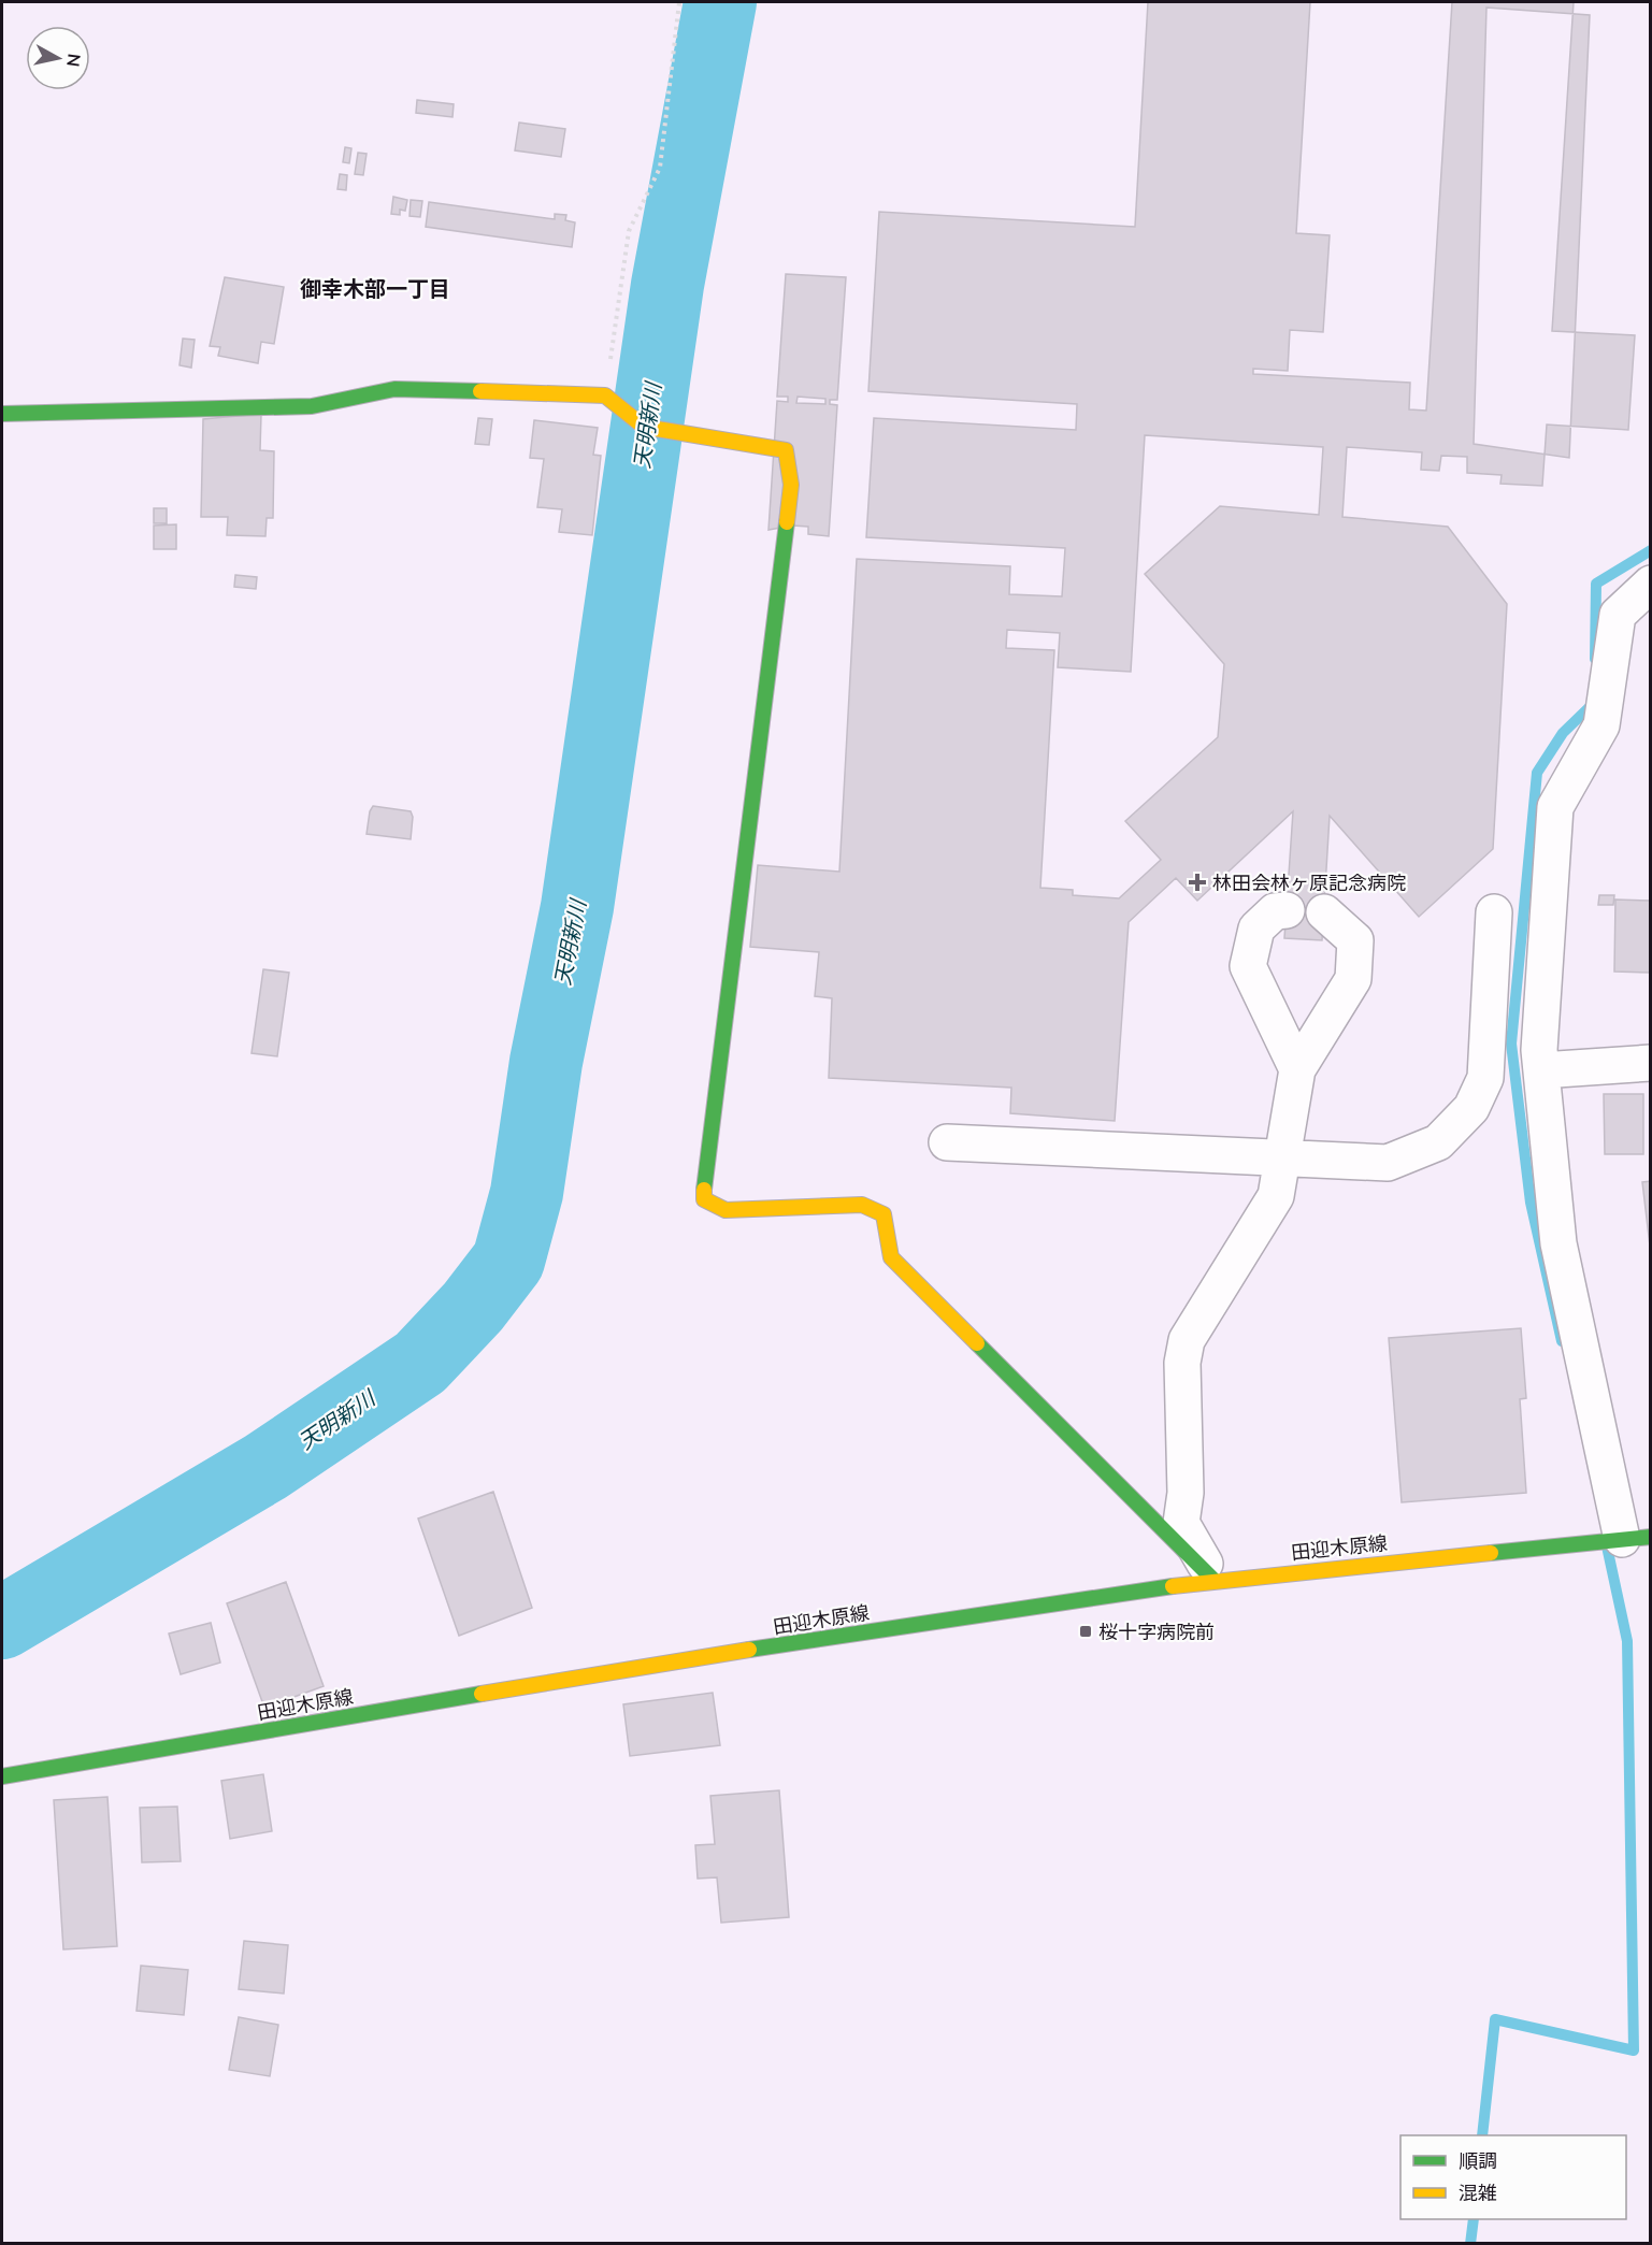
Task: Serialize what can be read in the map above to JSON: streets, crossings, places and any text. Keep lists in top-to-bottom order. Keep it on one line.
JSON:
{"streets":{"street":["田迎木原線"]},"districts":["御幸木部一丁目"],"water":["天明新川"],"places":{"health":["林田会林ヶ原記念病院"],"transit":["桜十字病院前"]},"legend":["順調","混雑"],"north":"right"}
